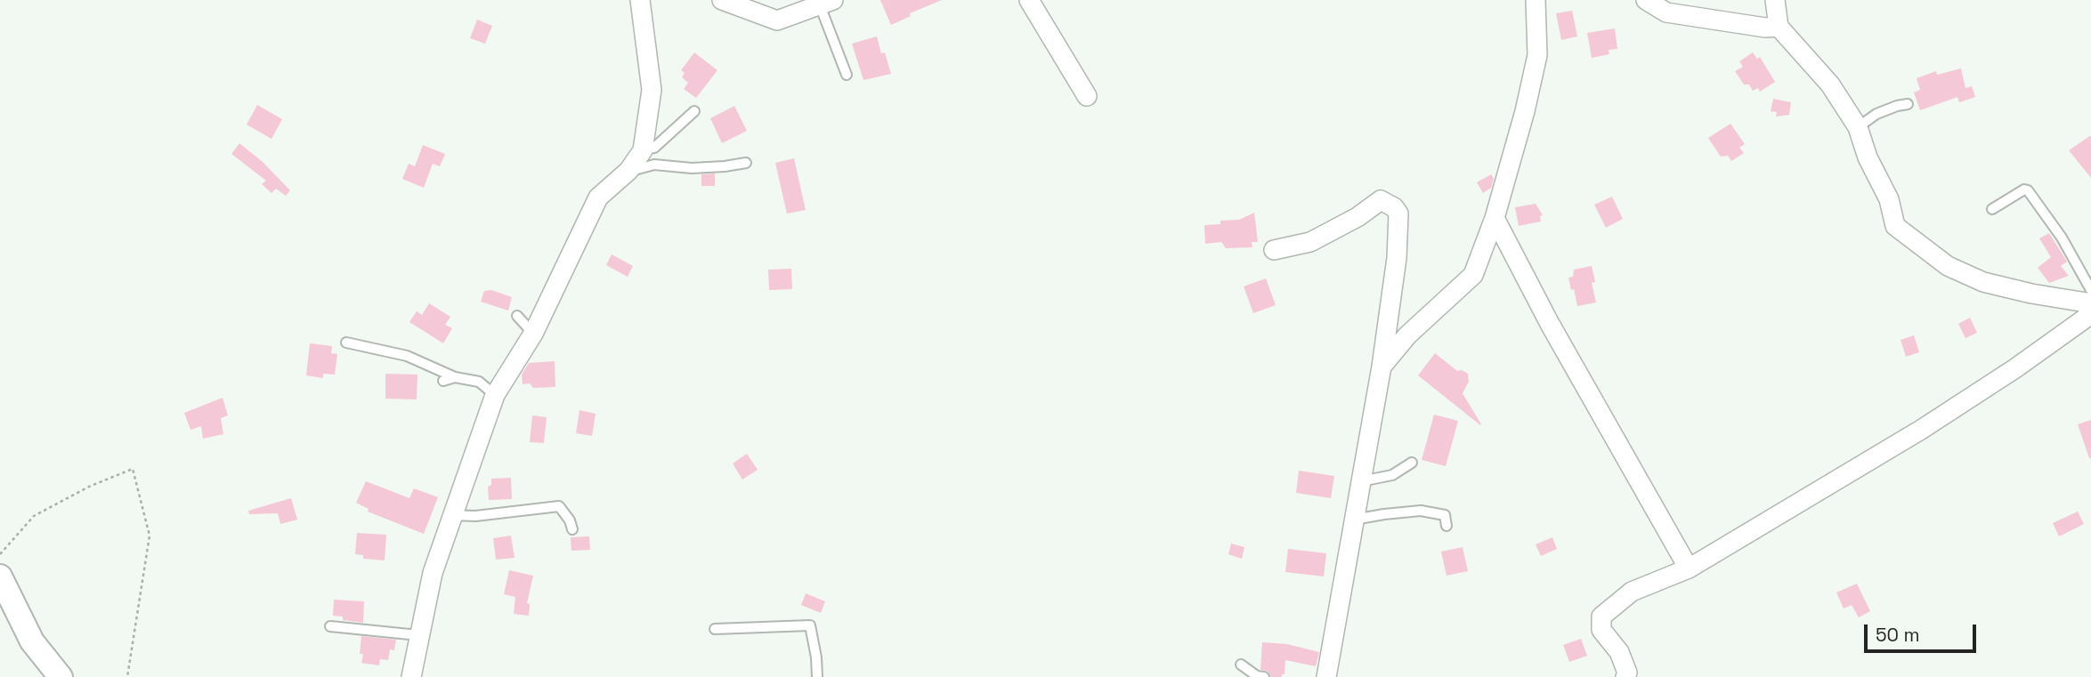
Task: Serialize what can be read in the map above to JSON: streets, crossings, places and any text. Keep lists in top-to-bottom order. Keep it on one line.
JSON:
{"scale_bar":"50 m"}
